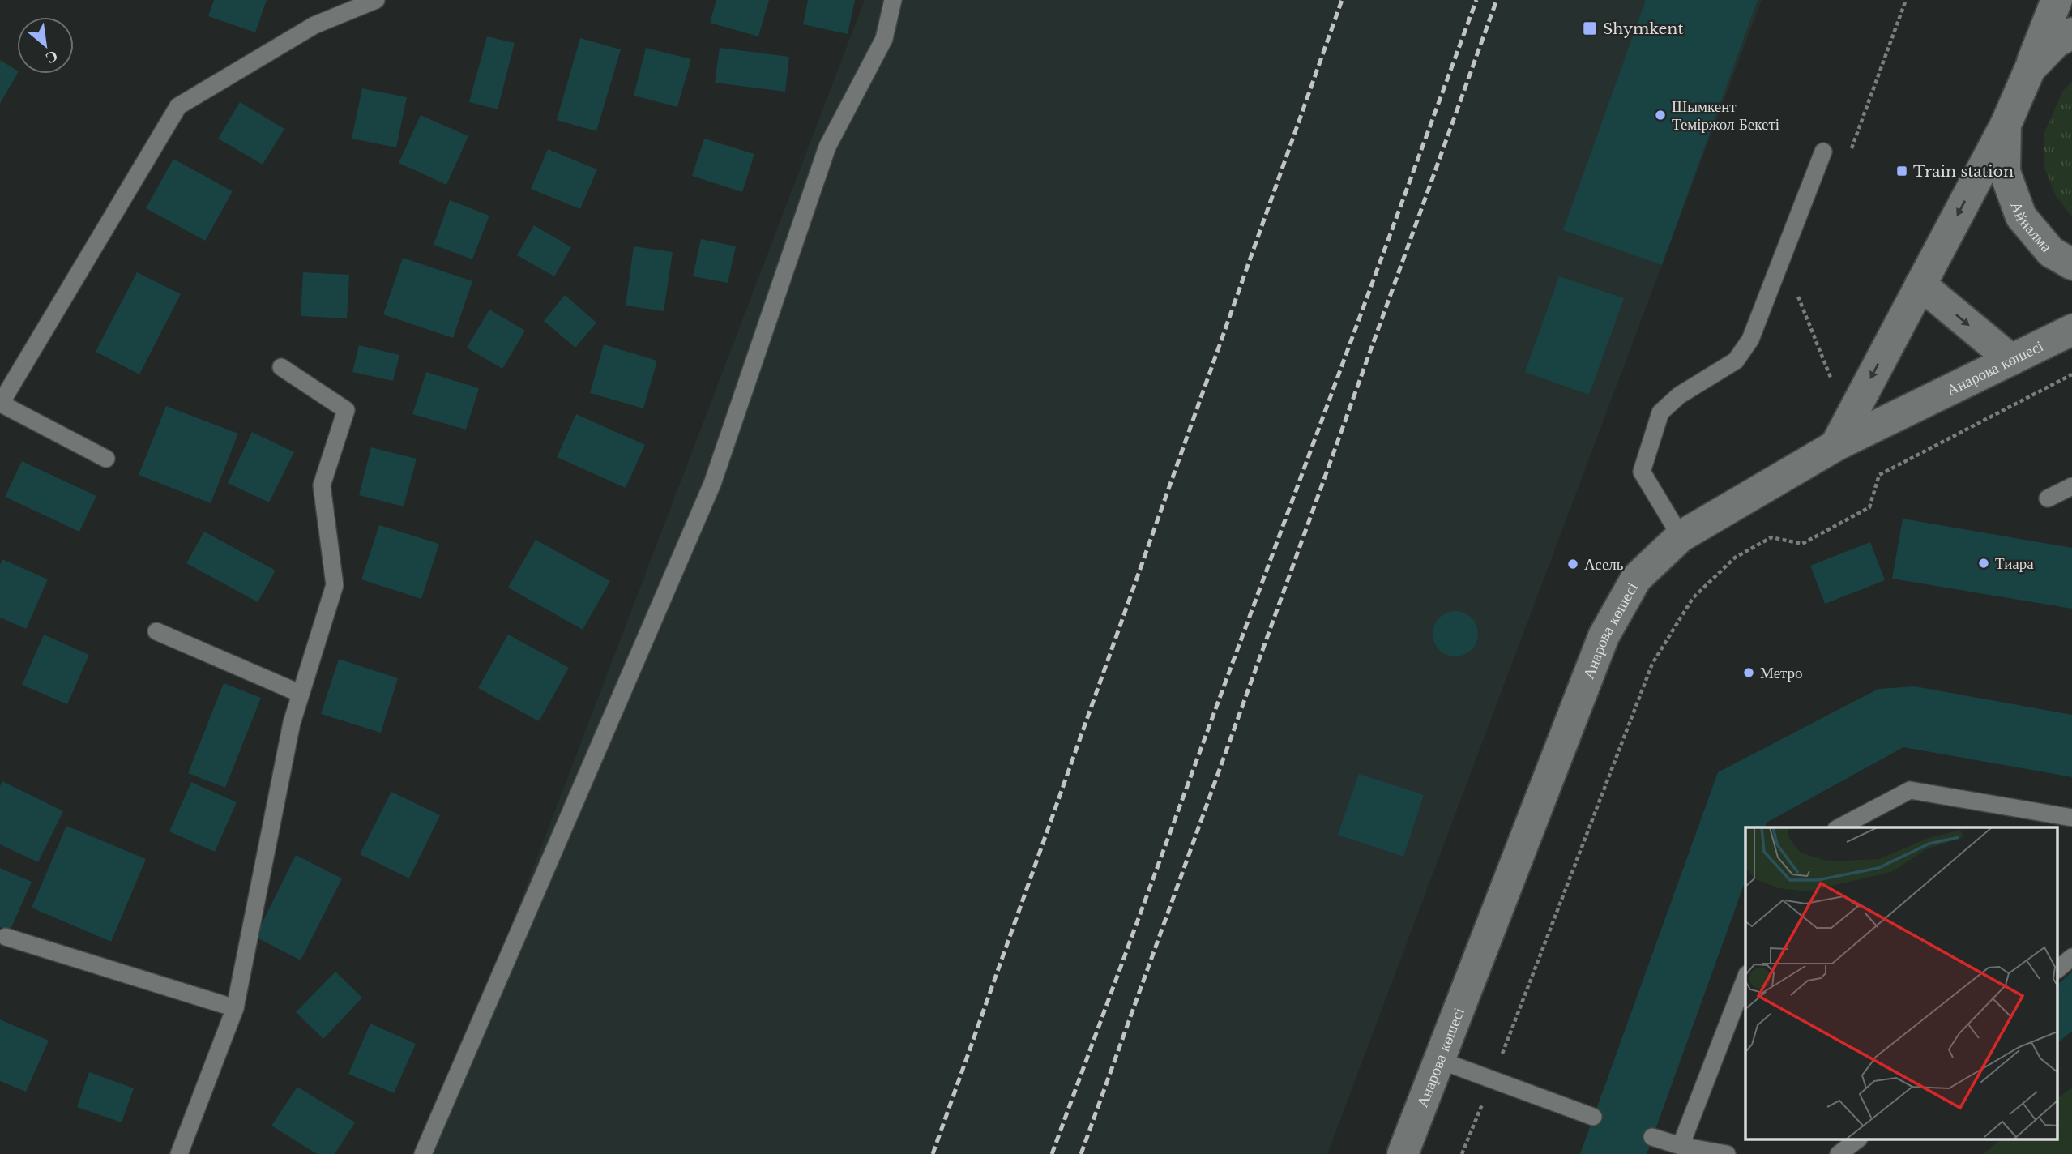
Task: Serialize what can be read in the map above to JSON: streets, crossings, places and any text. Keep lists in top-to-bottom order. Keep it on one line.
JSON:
{"streets":{"main road":["Айналма","Анарова көшесі"]},"places":{"transit":["Shymkent","Train station"],"other":["Шымкент Теміржол Бекеті","Тиара","Асель","Метро"]},"north":"bottom right"}
